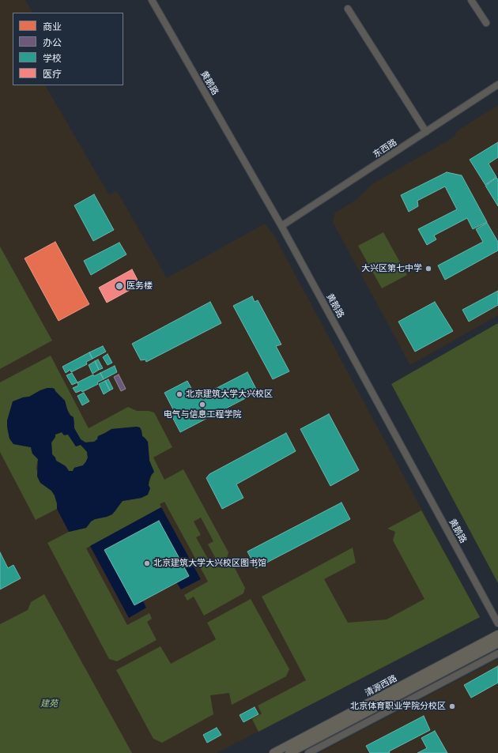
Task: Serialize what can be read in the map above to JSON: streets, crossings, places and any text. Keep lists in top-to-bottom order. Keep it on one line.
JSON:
{"streets":{"main road":["清源西路"],"street":["黄鹅路","东西路"]},"crossings":[["黄鹅路","东西路"]],"parks":["建苑"],"places":["大兴区第七中学","医务楼","北京建筑大学大兴校区","电气与信息工程学院","北京建筑大学大兴校区图书馆","北京体育职业学院分校区"],"legend":["商业","办公","学校","医疗"]}
